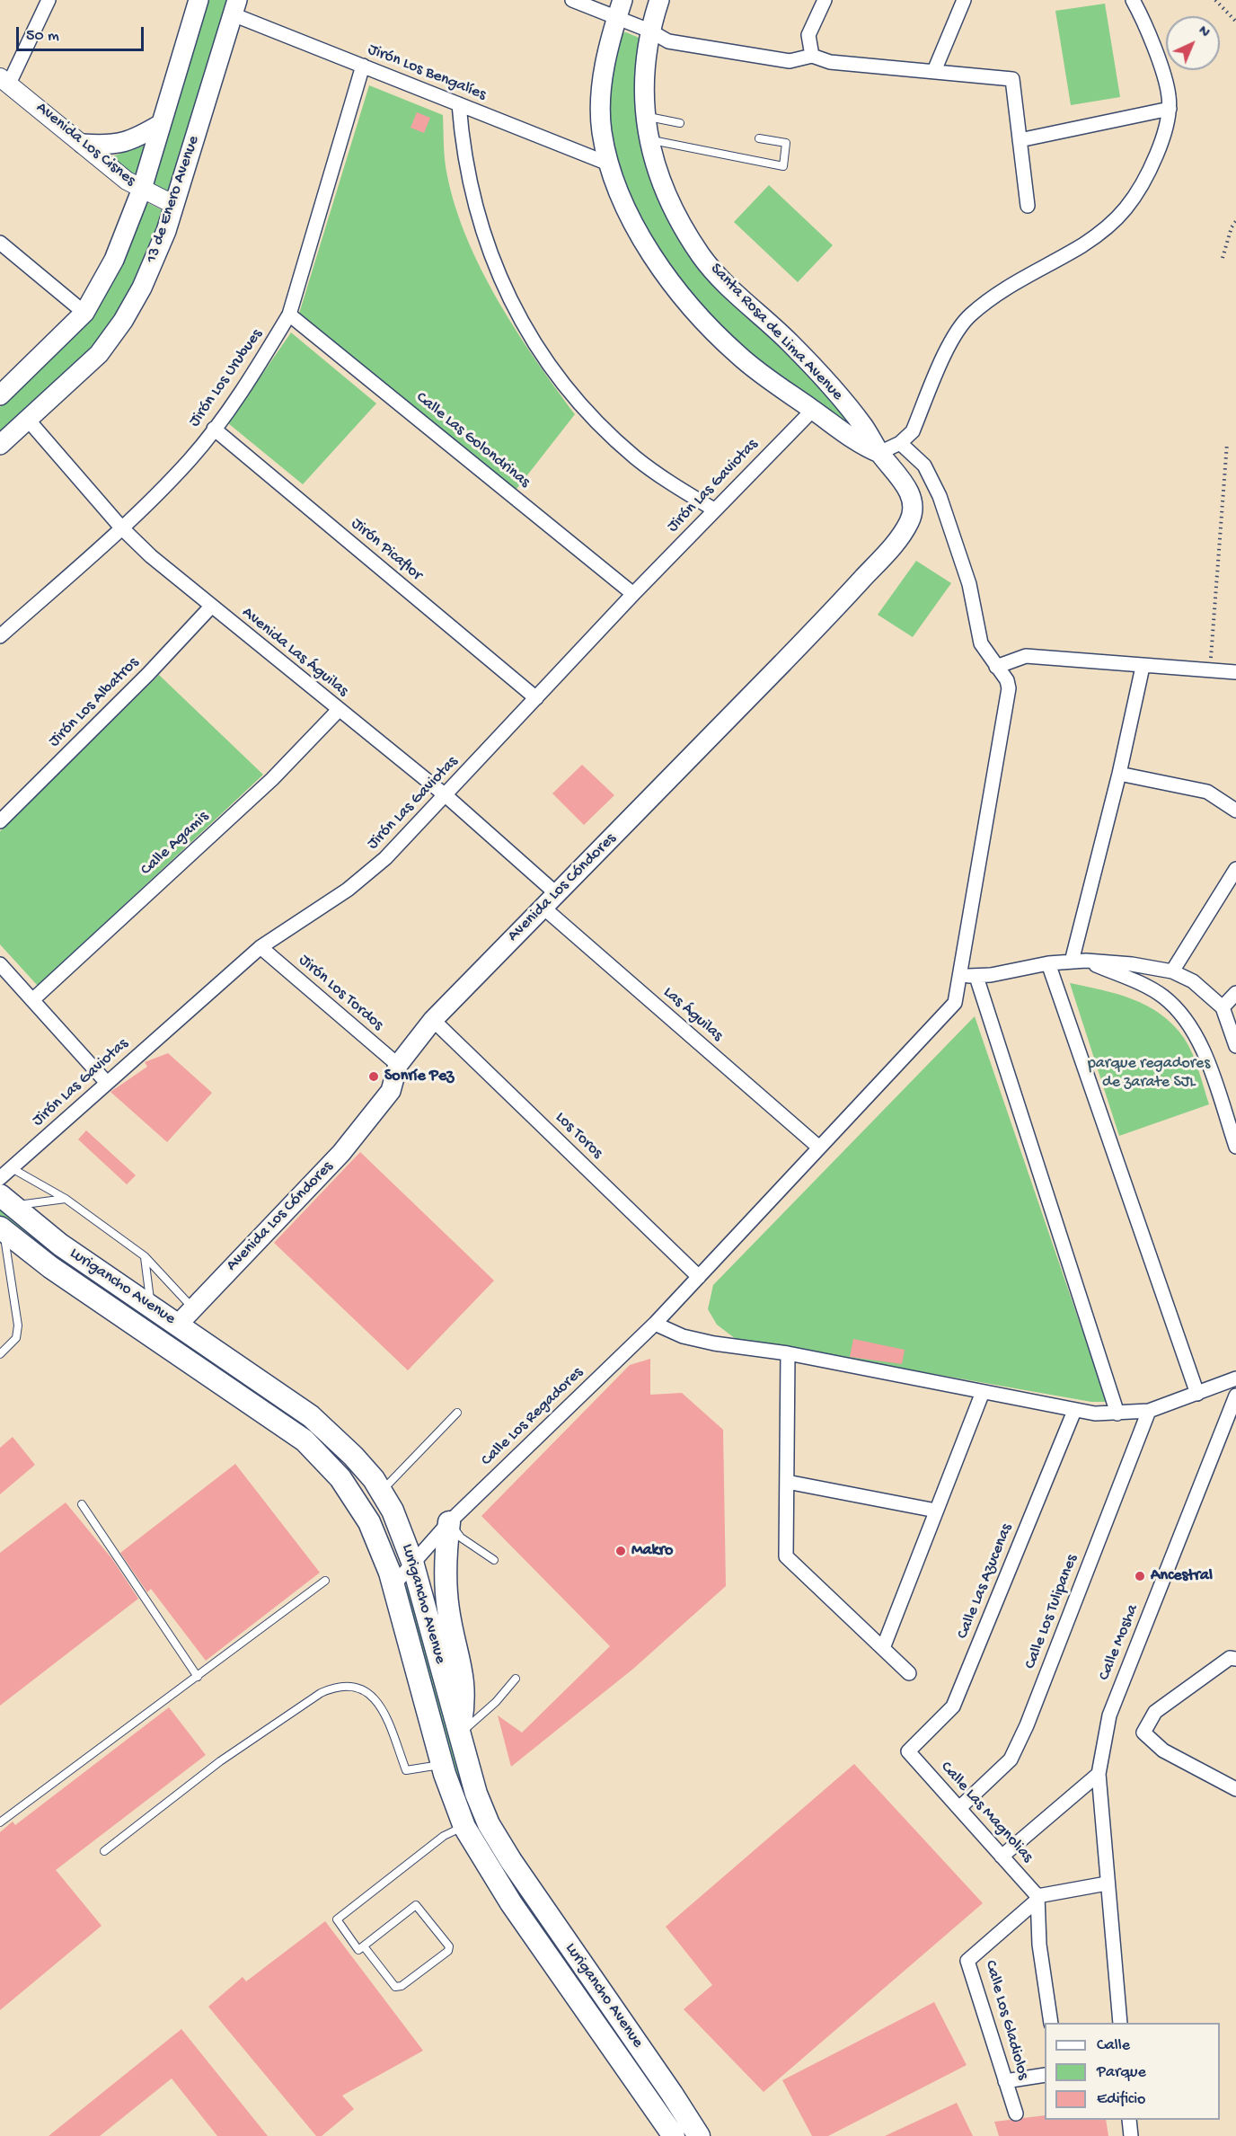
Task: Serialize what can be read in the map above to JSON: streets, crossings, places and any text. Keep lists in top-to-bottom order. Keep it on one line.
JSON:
{"streets":{"main road":["13 de Enero Avenue","Santa Rosa de Lima Avenue","Avenida Los Cóndores","Lurigancho Avenue"],"street":["Jirón Los Bengalíes","Avenida Los Cisnes","Jirón Los Urubues","Calle Las Golondrinas","Jirón Las Gaviotas","Jirón Picaflor","Avenida Las Águilas","Jirón Los Albatros","Calle Agamis","Jirón Los Tordos","Las Águilas","Los Toros","Calle Los Regadores","Calle Las Azucenas","Calle Los Tulipanes","Calle Mosha","Calle Las Magnolias","Calle Los Gladiolos"]},"crossings":[["Jirón Los Bengalíes","13 de Enero Avenue"],["Jirón Los Bengalíes","Santa Rosa de Lima Avenue"],["Jirón Los Bengalíes","Jirón Los Urubues"],["Avenida Los Cisnes","13 de Enero Avenue"],["13 de Enero Avenue","Avenida Las Águilas"],["Santa Rosa de Lima Avenue","Jirón Las Gaviotas"],["Santa Rosa de Lima Avenue","Avenida Los Cóndores"],["Jirón Los Urubues","Calle Las Golondrinas"],["Jirón Los Urubues","Jirón Picaflor"],["Jirón Los Urubues","Avenida Las Águilas"],["Calle Las Golondrinas","Jirón Las Gaviotas"],["Jirón Las Gaviotas","Jirón Picaflor"],["Jirón Las Gaviotas","Avenida Las Águilas"],["Jirón Las Gaviotas","Jirón Los Tordos"],["Avenida Las Águilas","Jirón Los Albatros"],["Avenida Las Águilas","Calle Agamis"],["Avenida Las Águilas","Avenida Los Cóndores"],["Avenida Las Águilas","Las Águilas"],["Avenida Los Cóndores","Jirón Los Tordos"],["Avenida Los Cóndores","Las Águilas"],["Avenida Los Cóndores","Los Toros"],["Avenida Los Cóndores","Lurigancho Avenue"],["Las Águilas","Calle Los Regadores"],["Los Toros","Calle Los Regadores"],["Lurigancho Avenue","Calle Los Regadores"],["Calle Las Azucenas","Calle Las Magnolias"],["Calle Los Tulipanes","Calle Las Magnolias"],["Calle Las Magnolias","Calle Los Gladiolos"]],"parks":["parque regadores de zarate SJL"],"places":["Sonríe Pez","Makro","Ancestral"],"legend":["Calle","Parque","Edificio"],"scale_bar":"50 m","north":"top right"}
